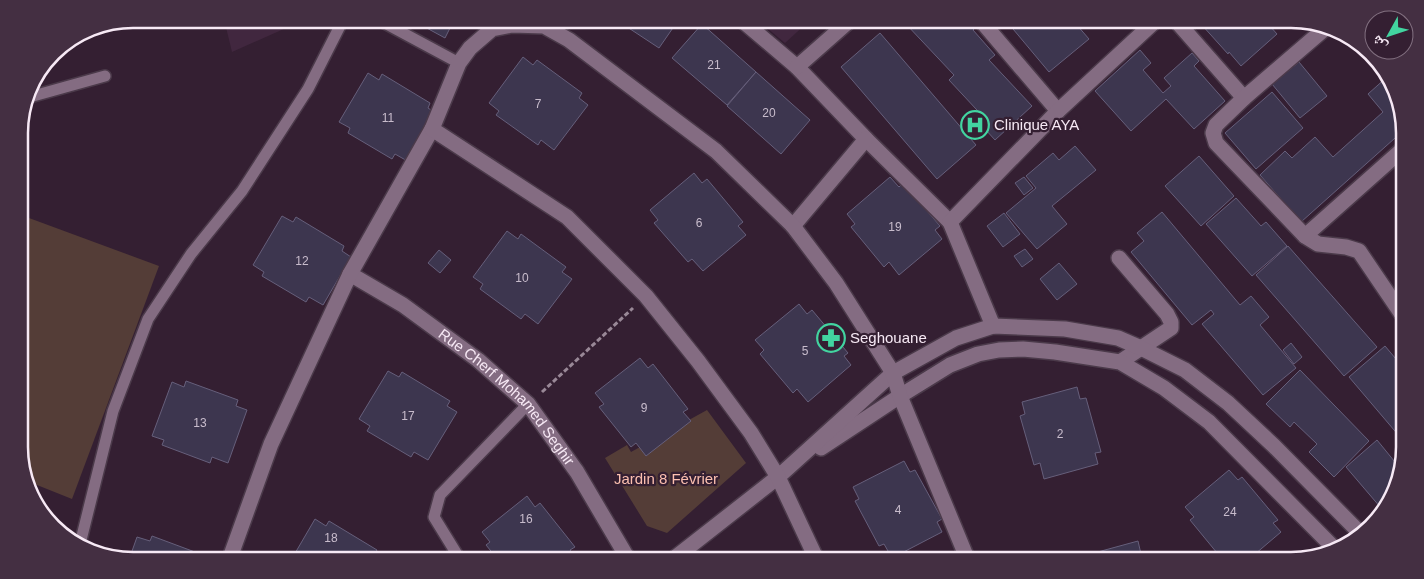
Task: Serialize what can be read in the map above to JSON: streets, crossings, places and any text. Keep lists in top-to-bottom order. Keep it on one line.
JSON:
{"streets":{"street":["Rue Cherf Mohamed Seghir"]},"parks":["Jardin 8 Février"],"places":{"hospital":["Clinique AYA"],"pharmacy":["Seghouane"]},"house_numbers":["21","7","20","11","6","19","12","10","5","9","17","13","2","4","24","16","18"],"north":"bottom left"}
